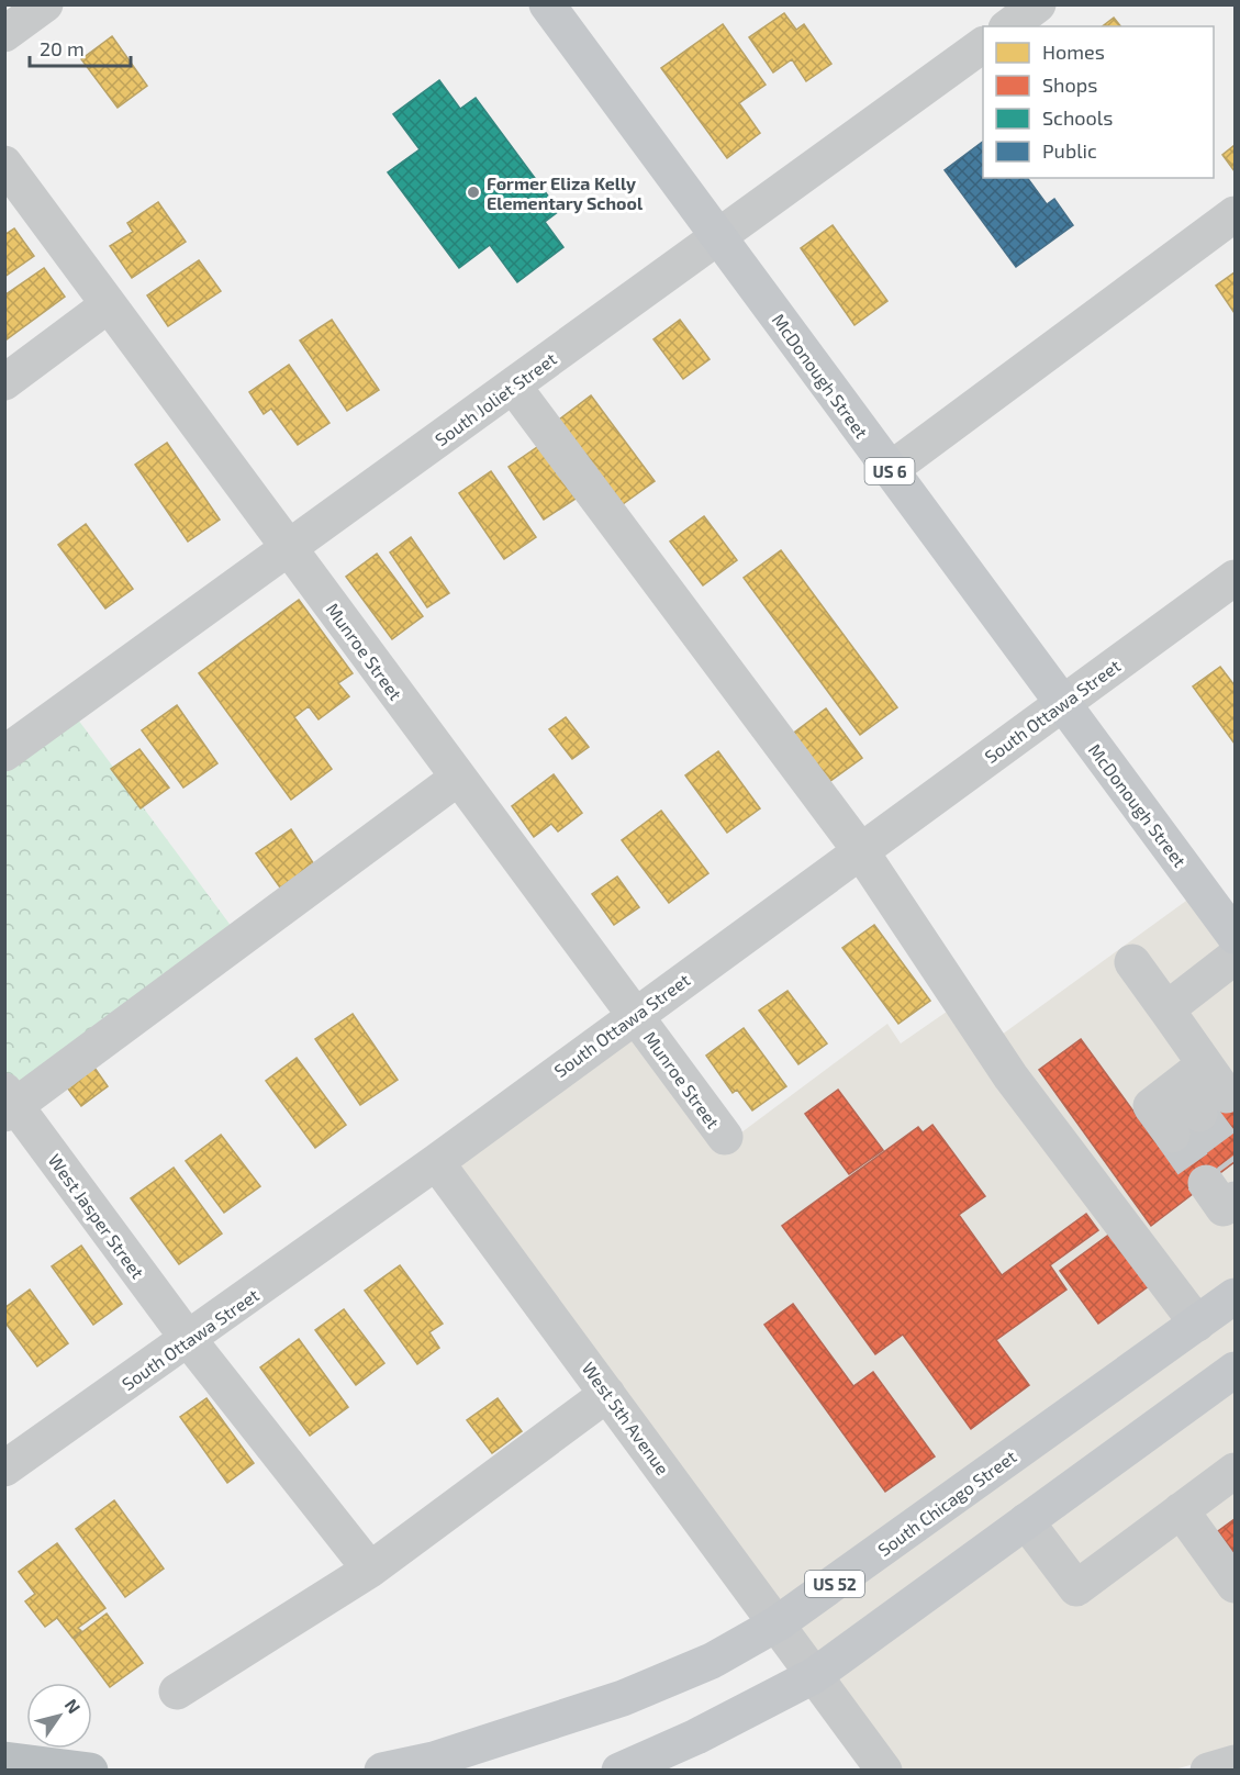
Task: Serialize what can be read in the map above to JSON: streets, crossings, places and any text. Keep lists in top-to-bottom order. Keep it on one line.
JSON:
{"streets":{"main road":["McDonough Street","US 6","South Chicago Street","US 52"],"street":["South Joliet Street","Munroe Street","South Ottawa Street","West Jasper Street","West 5th Avenue"]},"crossings":[["McDonough Street","South Joliet Street"],["McDonough Street","South Ottawa Street"],["South Joliet Street","Munroe Street"],["Munroe Street","South Ottawa Street"],["South Ottawa Street","West Jasper Street"],["South Ottawa Street","West 5th Avenue"],["West 5th Avenue","South Chicago Street"]],"places":["Former Eliza Kelly Elementary School"],"legend":["Homes","Shops","Schools","Public"],"scale_bar":"20 m","north":"top right"}
